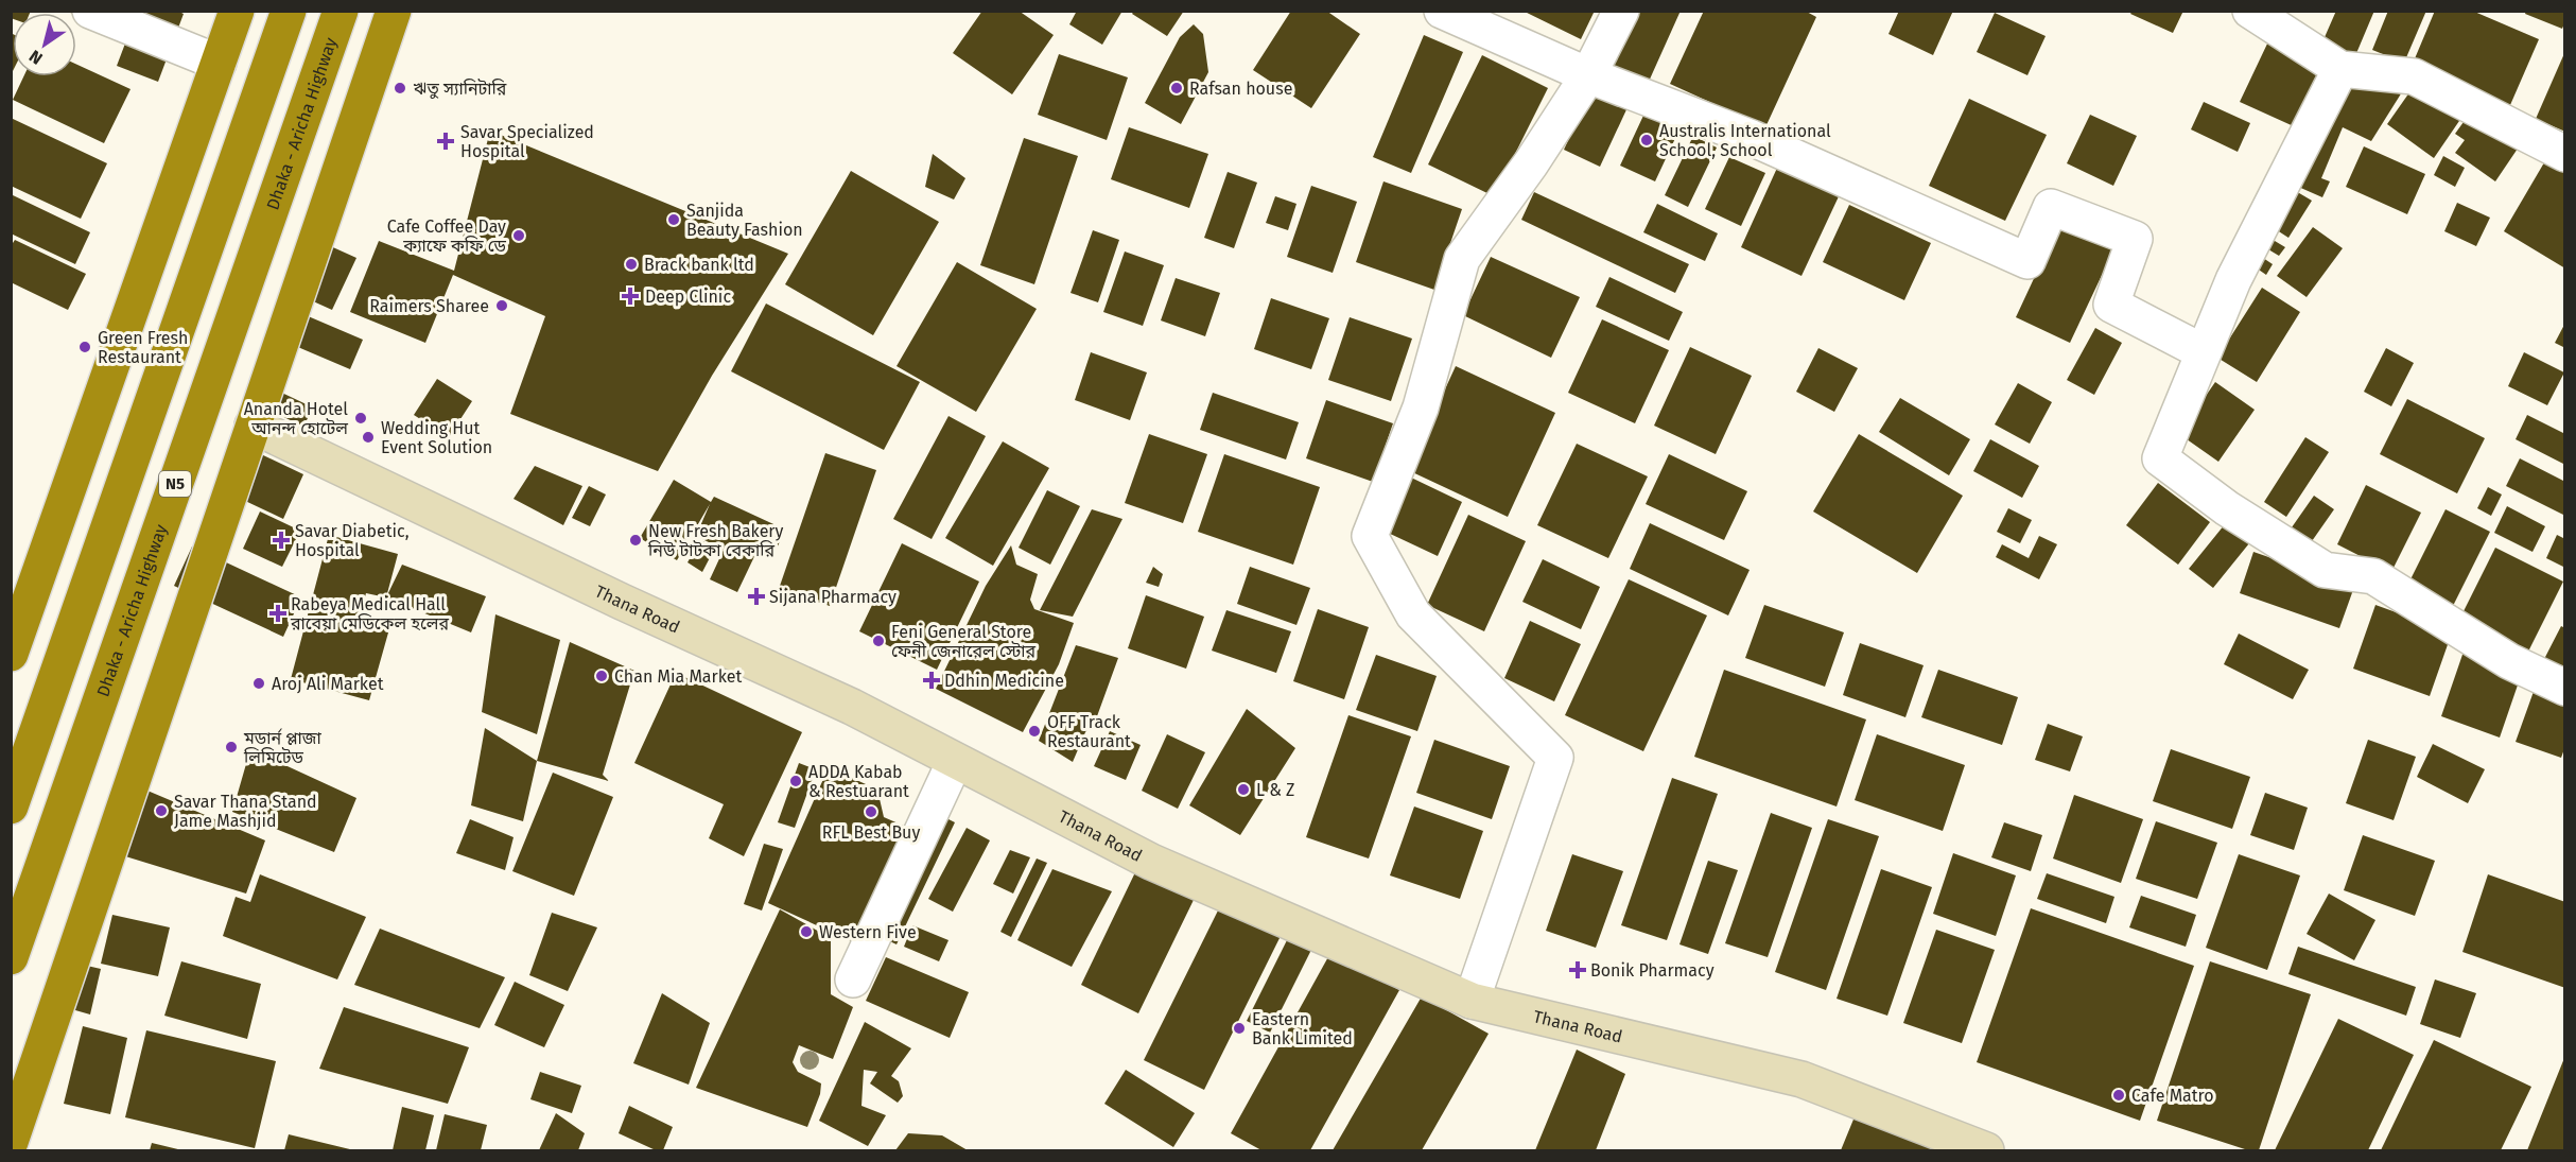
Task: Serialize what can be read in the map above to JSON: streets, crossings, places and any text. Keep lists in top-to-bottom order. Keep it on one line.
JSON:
{"streets":{"highway":["Dhaka - Aricha Highway","N5"],"street":["Thana Road"]},"places":{"other":["ঋতু স্যানিটারি","Rafsan house","Australis International School, School","Sanjida Beauty Fashion","Cafe Coffee Day ক্যাফে কফি ডে","Brack bank ltd","Raimers Sharee","Green Fresh Restaurant","Ananda Hotel আনন্দ হোটেল","Wedding Hut Event Solution","New Fresh Bakery নিউ টাটকা বেকারি","Feni General Store ফেনী জেনারেল স্টোর","Chan Mia Market","Aroj Ali Market","OFF Track Restaurant","মডার্ন প্লাজা লিমিটেড","ADDA Kabab & Restuarant","L & Z","Savar Thana Stand Jame Mashjid","RFL Best Buy","Western Five","Eastern Bank Limited","Cafe Matro"],"health":["Savar Specialized Hospital","Deep Clinic","Savar Diabetic, Hospital","Sijana Pharmacy","Rabeya Medical Hall রাবেয়া মেডিকেল হলের","Ddhin Medicine","Bonik Pharmacy"]},"north":"bottom left"}
